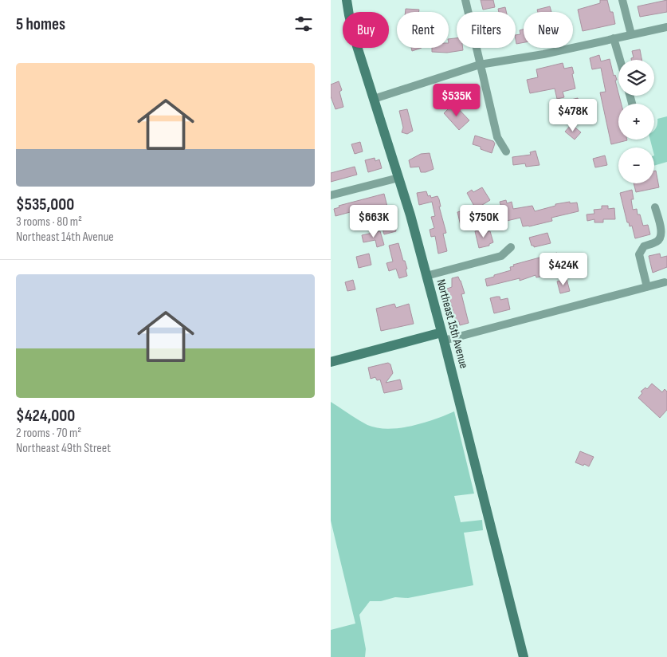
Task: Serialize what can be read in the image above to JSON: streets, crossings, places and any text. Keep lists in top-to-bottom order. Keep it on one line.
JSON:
{"streets":{"street":["Northeast 15th Avenue"]},"page":{"heading":"5 homes","chip":["Buy","Rent","Filters","New"],"list":[{"name":"$535,000","note":"3 rooms · 80 m² · Northeast 14th Avenue"},{"name":"$424,000","note":"2 rooms · 70 m² · Northeast 49th Street"}],"map_buttons":["+","−"],"price":["$535K","$478K","$663K","$750K","$424K"]}}
